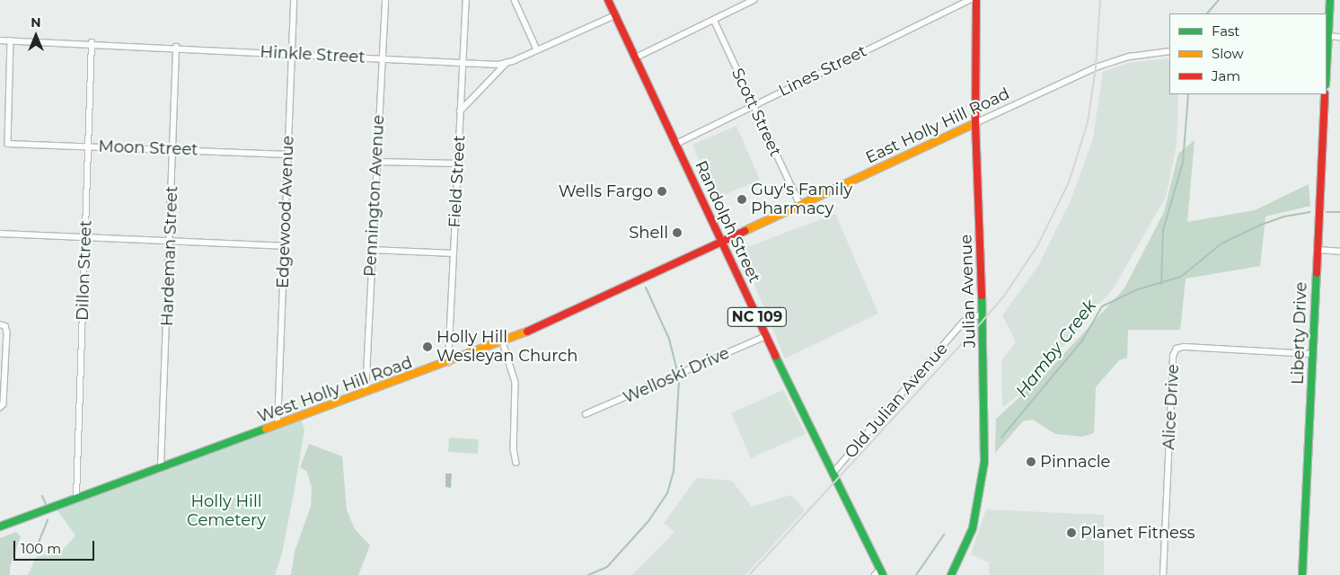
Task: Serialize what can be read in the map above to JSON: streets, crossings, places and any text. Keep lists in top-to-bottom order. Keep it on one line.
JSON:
{"streets":{"street":["Hinkle Street","Lines Street","Scott Street","East Holly Hill Road","Moon Street","Field Street","Pennington Avenue","Edgewood Avenue","Randolph Street","Hardeman Street","Dillon Street","Julian Avenue","NC 109","Liberty Drive","Welloski Drive","West Holly Hill Road","Old Julian Avenue","Alice Drive"]},"crossings":[["Hinkle Street","Moon Street"],["Hinkle Street","Field Street"],["Hinkle Street","Pennington Avenue"],["Hinkle Street","Edgewood Avenue"],["Hinkle Street","Randolph Street"],["Hinkle Street","Hardeman Street"],["Hinkle Street","Dillon Street"],["Lines Street","Scott Street"],["Lines Street","Randolph Street"],["Scott Street","East Holly Hill Road"],["East Holly Hill Road","Randolph Street"],["East Holly Hill Road","Julian Avenue"],["East Holly Hill Road","West Holly Hill Road"],["Moon Street","Edgewood Avenue"],["Moon Street","Hardeman Street"],["Moon Street","Dillon Street"],["Field Street","West Holly Hill Road"],["Pennington Avenue","West Holly Hill Road"],["Edgewood Avenue","West Holly Hill Road"],["Randolph Street","Welloski Drive"],["Randolph Street","West Holly Hill Road"],["Randolph Street","Old Julian Avenue"],["Hardeman Street","West Holly Hill Road"],["Dillon Street","West Holly Hill Road"],["Julian Avenue","Old Julian Avenue"],["Liberty Drive","Alice Drive"]],"water":["Hamby Creek"],"parks":["Holly Hill Cemetery"],"places":["Wells Fargo","Guy's Family Pharmacy","Shell","Holly Hill Wesleyan Church","Pinnacle","Planet Fitness"],"legend":["Fast","Slow","Jam"],"scale_bar":"100 m","north":"top"}
